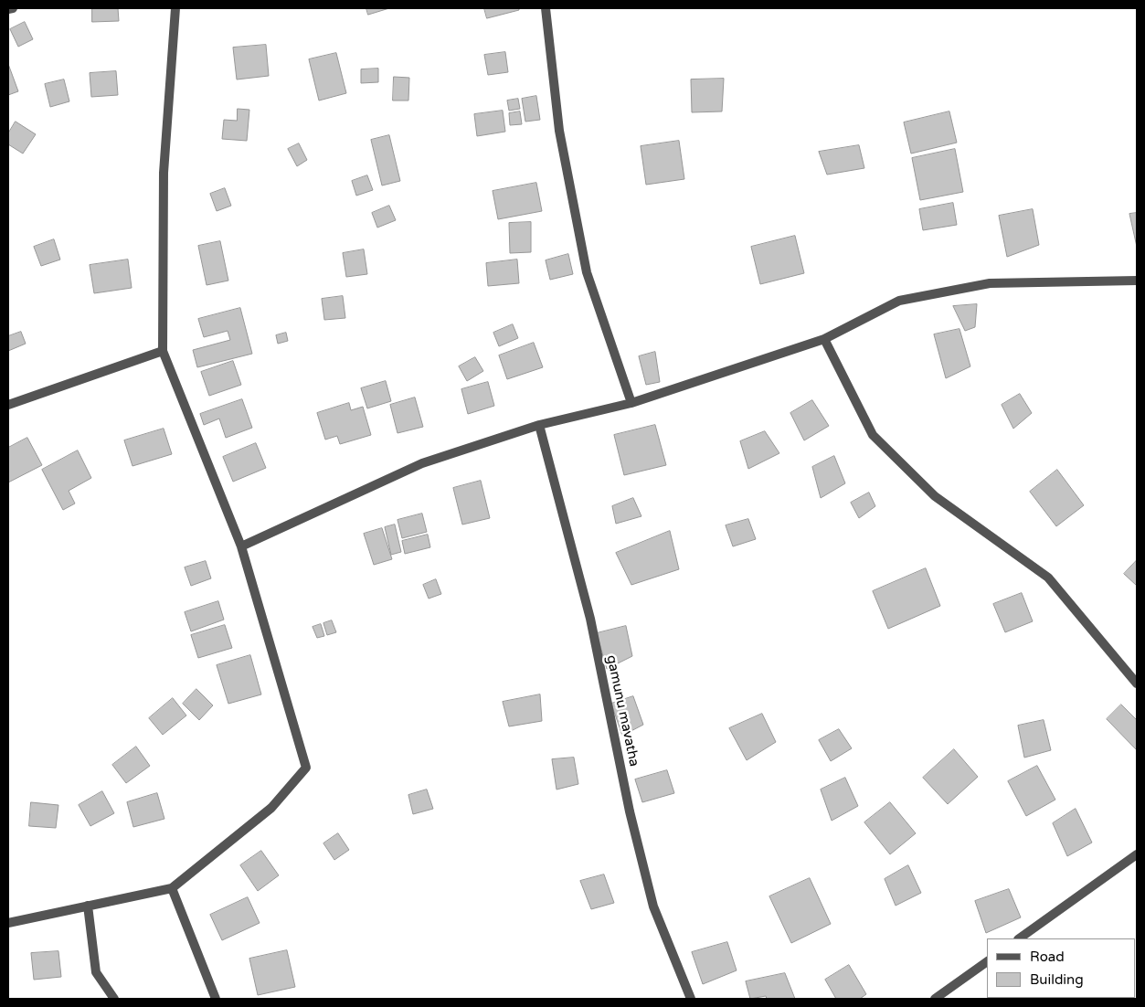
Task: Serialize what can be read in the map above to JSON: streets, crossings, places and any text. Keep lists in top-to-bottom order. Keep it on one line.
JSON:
{"streets":{"street":["gamunu mavatha"]},"legend":["Road","Building"]}
